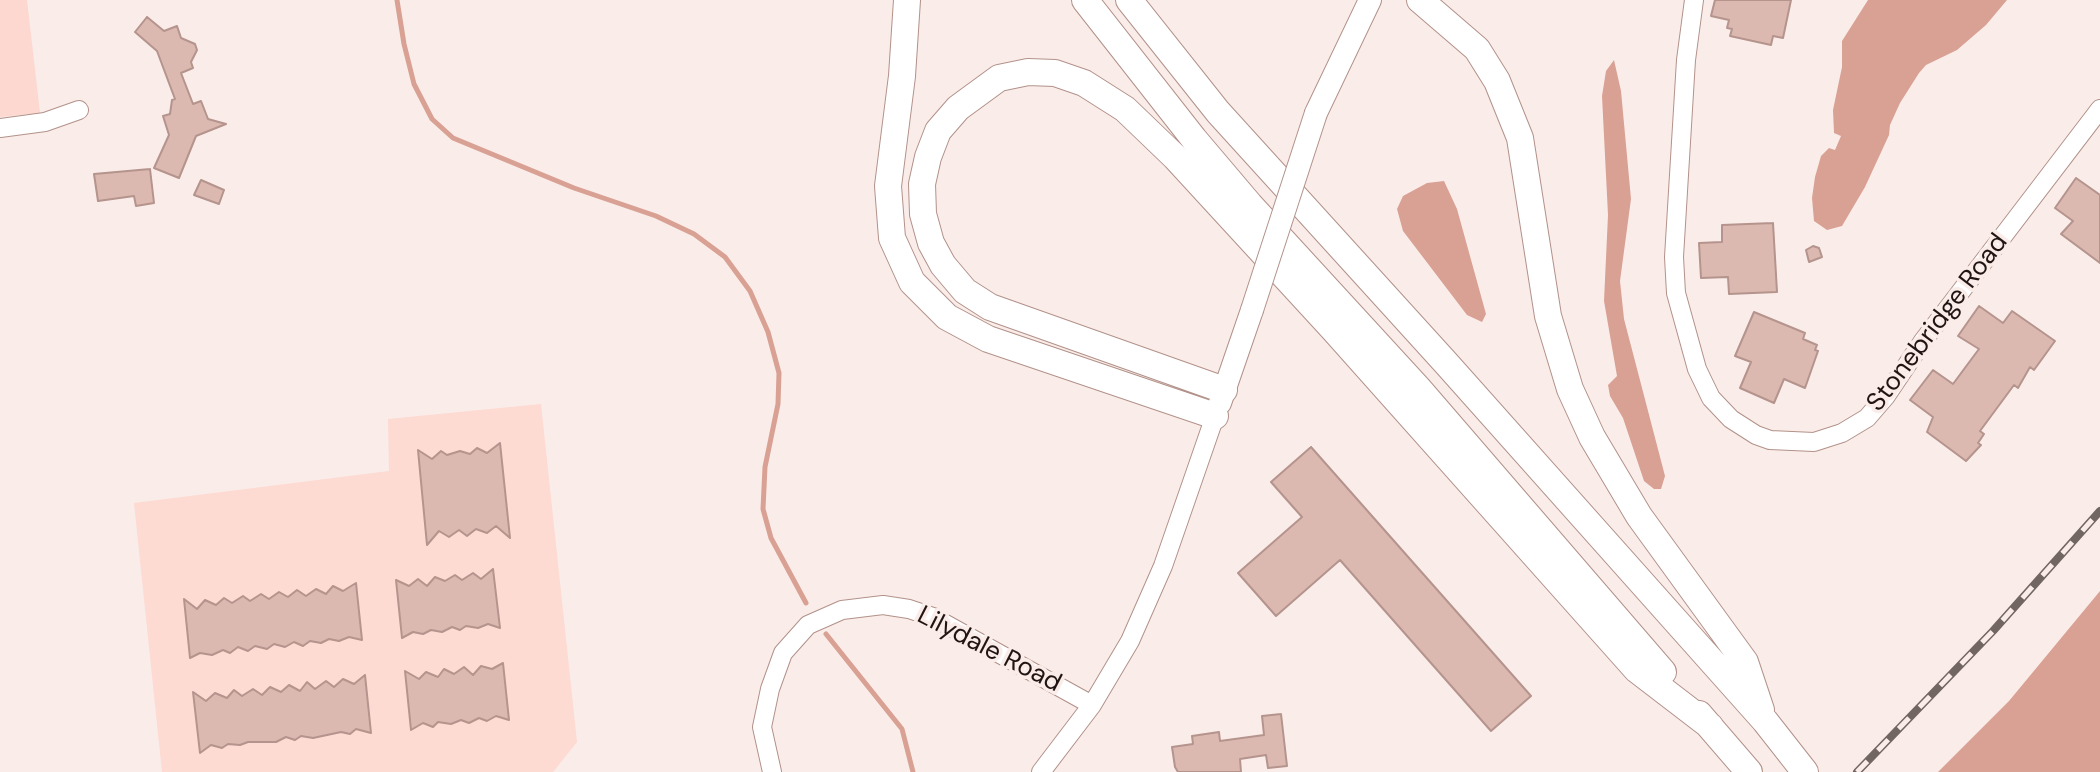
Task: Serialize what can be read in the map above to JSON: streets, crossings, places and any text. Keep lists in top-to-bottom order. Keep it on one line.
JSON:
{"streets":{"street":["Stonebridge Road","Lilydale Road"]}}
